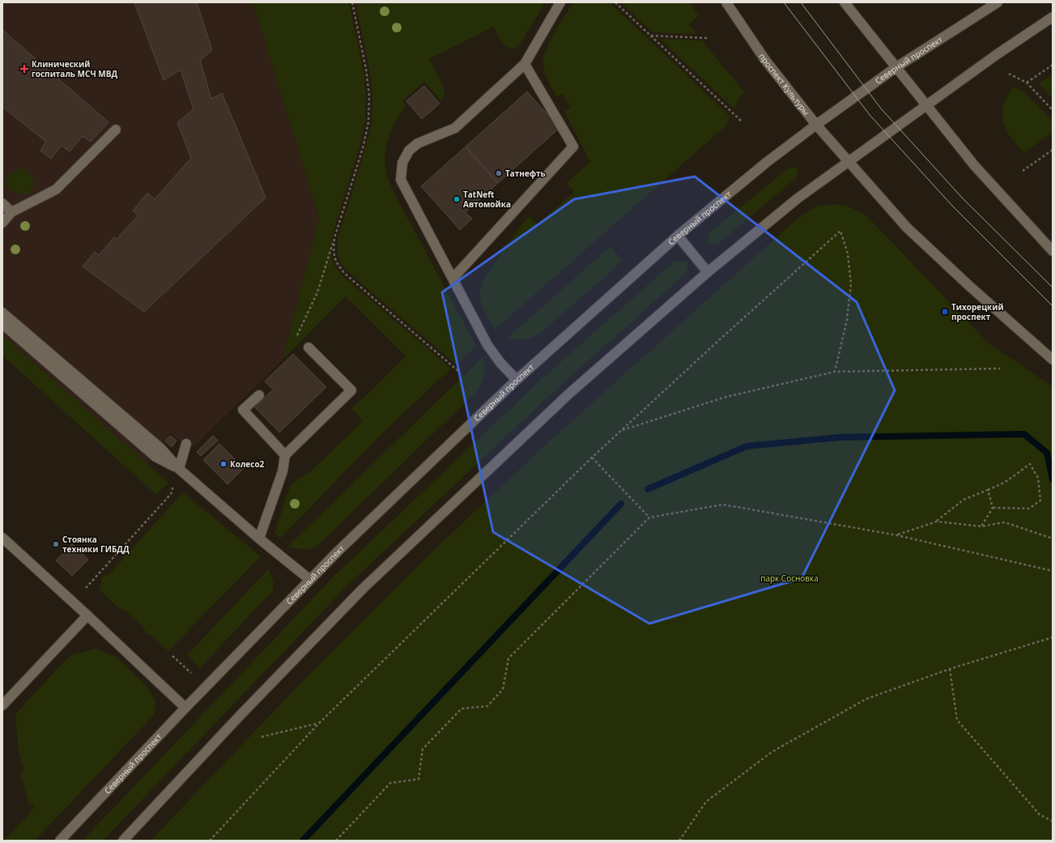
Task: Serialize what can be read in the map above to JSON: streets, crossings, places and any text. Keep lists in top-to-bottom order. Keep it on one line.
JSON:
{"streets":{"main road":["Северный проспект","проспект Культуры"]},"crossings":[["Северный проспект","проспект Культуры"]],"parks":["парк Сосновка"],"places":{"health":["Клинический госпиталь МСЧ МВД"],"other":["Татнефть","TatNeft Автомойка","Колесо2","Стоянка техники ГИБДД"],"transit":["Тихорецкий проспект"]}}
